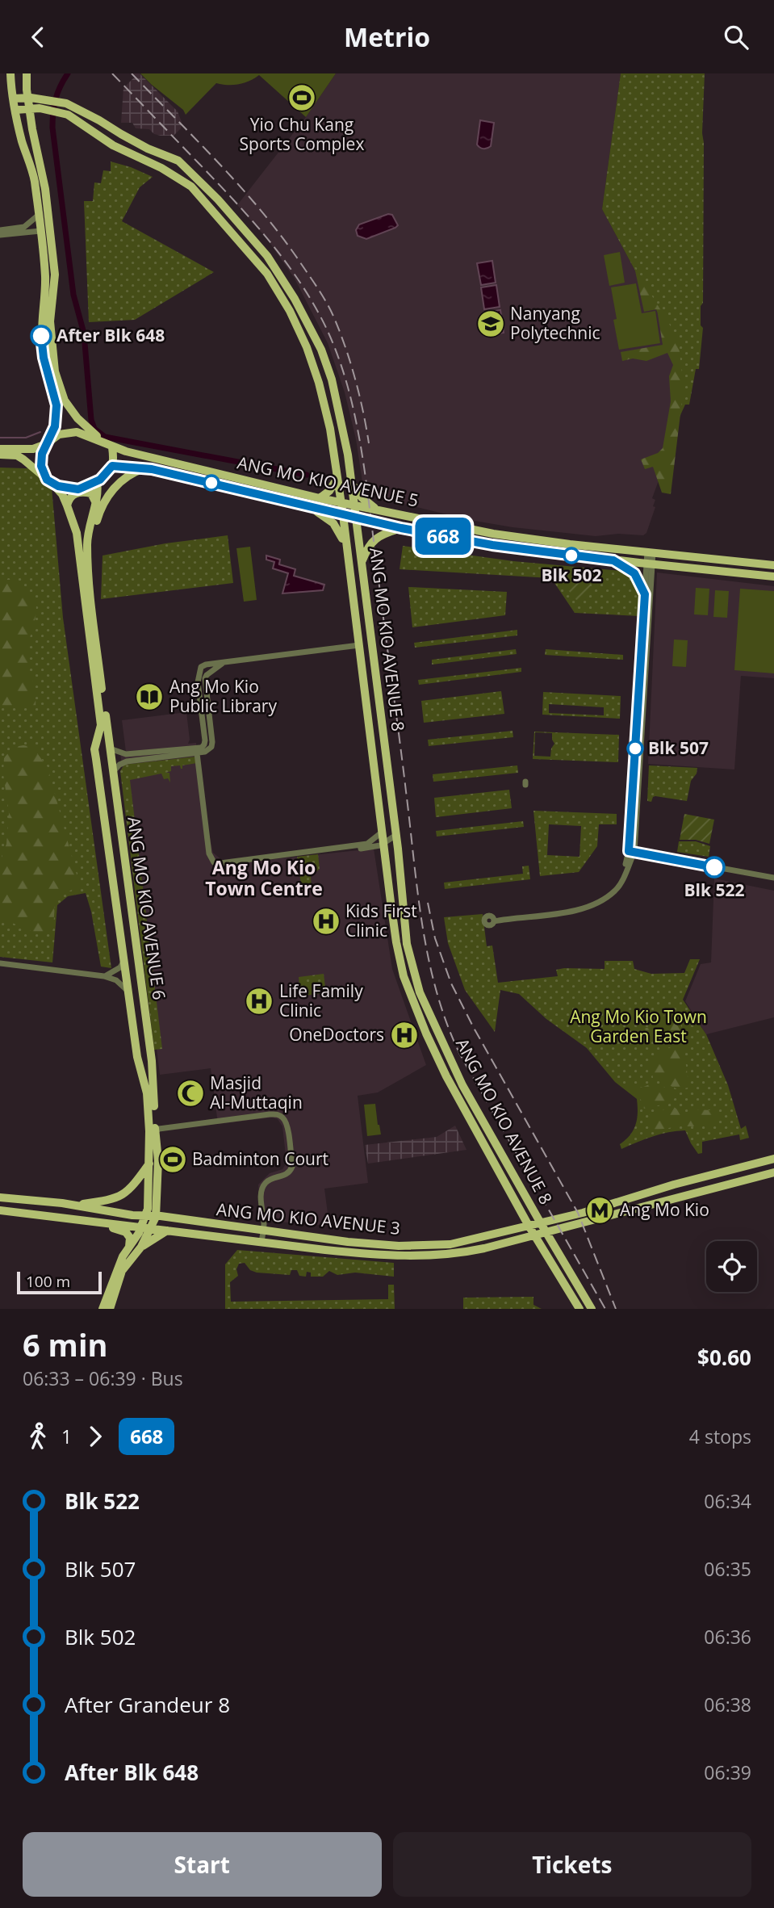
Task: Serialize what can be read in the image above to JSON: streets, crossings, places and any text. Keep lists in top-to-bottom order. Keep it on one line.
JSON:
{"streets":{"main road":["ANG MO KIO AVENUE 5","ANG MO KIO AVENUE 8","ANG MO KIO AVENUE 6","ANG MO KIO AVENUE 3"]},"crossings":[["ANG MO KIO AVENUE 5","ANG MO KIO AVENUE 8"],["ANG MO KIO AVENUE 5","ANG MO KIO AVENUE 6"],["ANG MO KIO AVENUE 8","ANG MO KIO AVENUE 3"],["ANG MO KIO AVENUE 6","ANG MO KIO AVENUE 3"]],"districts":["Ang Mo Kio Town Centre"],"parks":["Ang Mo Kio Town Garden East"],"places":{"sports":["Yio Chu Kang Sports Complex","Badminton Court"],"school or university":["Nanyang Polytechnic"],"other":["After Blk 648","Blk 502","Blk 507","Blk 522"],"library":["Ang Mo Kio Public Library"],"hospital":["Kids First Clinic","Life Family Clinic","OneDoctors"],"mosque":["Masjid Al-Muttaqin"],"metro station":["Ang Mo Kio"]},"lines":["bus line 668"],"scale_bar":"100 m","page":{"header":"Metrio","on_map":"668","scale":"100 m","heading":["6 min","06:33 – 06:39 · Bus","$0.60"],"legs":["1","668","4 stops"],"list":[{"name":"Blk 522","value":"06:34"},{"name":"Blk 507","value":"06:35"},{"name":"Blk 502","value":"06:36"},{"name":"After Grandeur 8","value":"06:38"},{"name":"After Blk 648","value":"06:39"}],"buttons":["Start","Tickets"]}}
